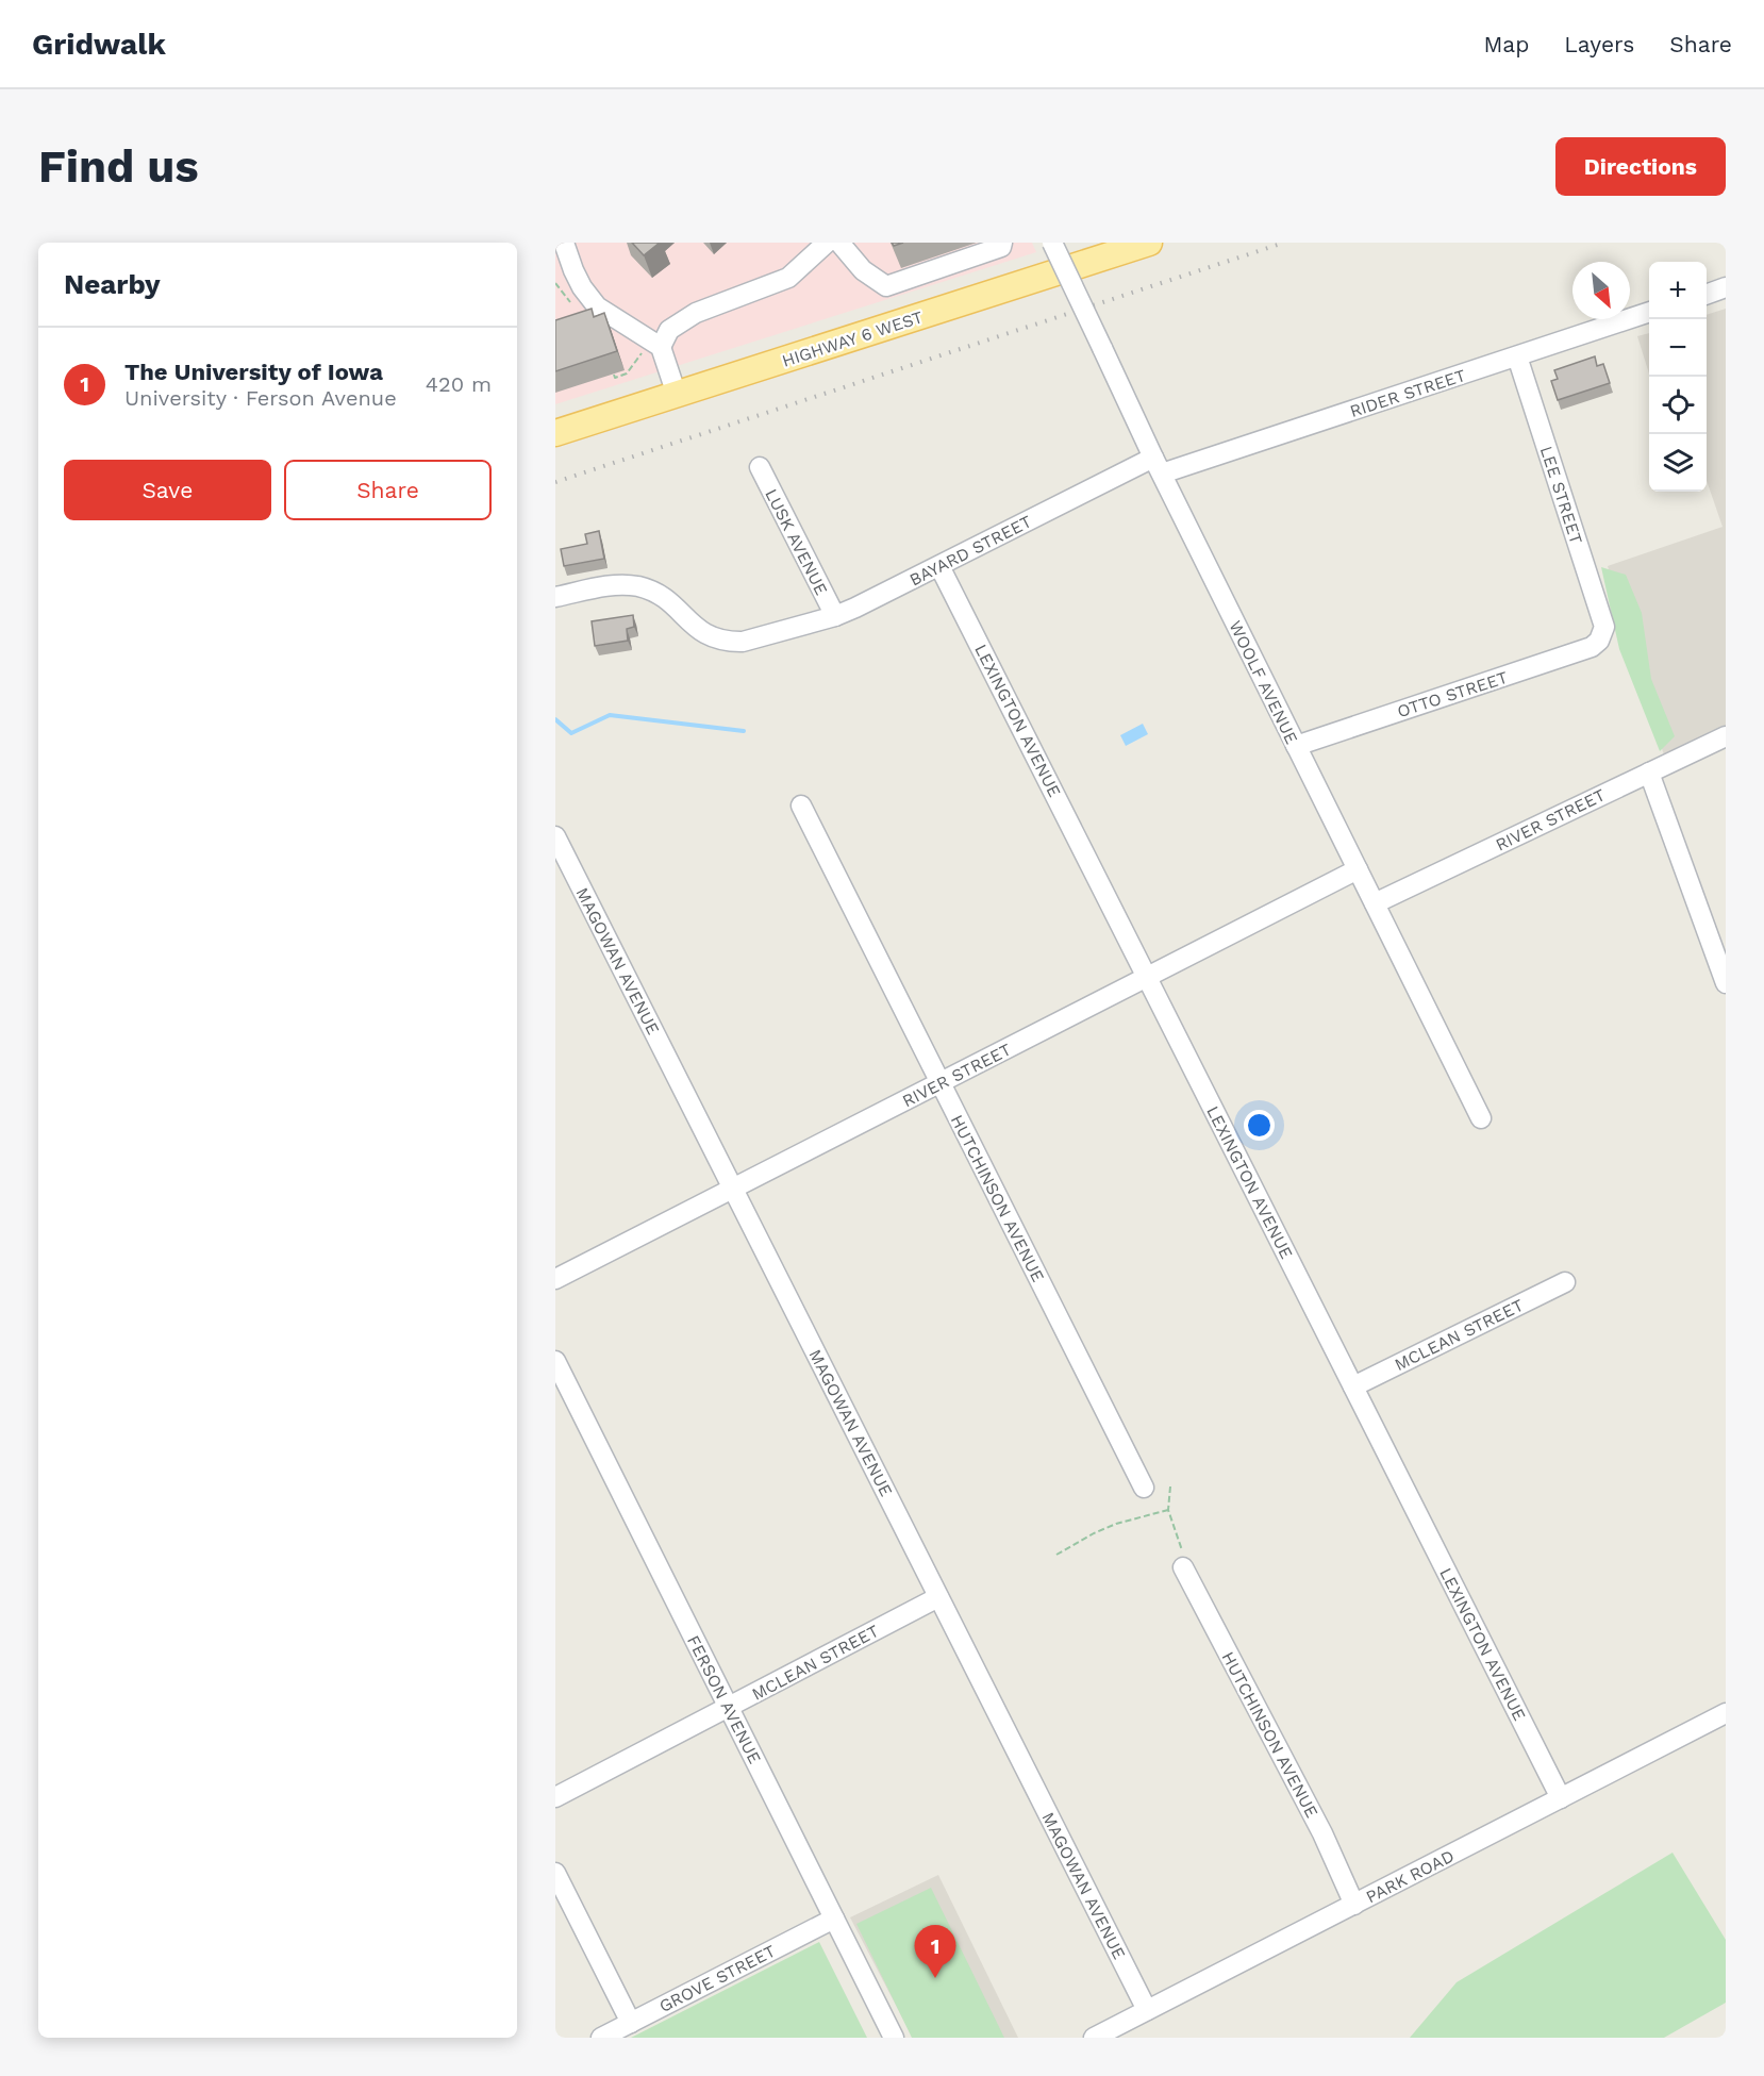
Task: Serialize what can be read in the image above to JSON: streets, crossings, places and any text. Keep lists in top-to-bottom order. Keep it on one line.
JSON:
{"streets":{"main road":["HIGHWAY 6 WEST"],"street":["RIDER STREET","LEE STREET","LUSK AVENUE","BAYARD STREET","WOOLF AVENUE","OTTO STREET","LEXINGTON AVENUE","RIVER STREET","MAGOWAN AVENUE","HUTCHINSON AVENUE","MCLEAN STREET","FERSON AVENUE","PARK ROAD","GROVE STREET"]},"crossings":[["RIDER STREET","LEE STREET"],["RIDER STREET","BAYARD STREET"],["RIDER STREET","WOOLF AVENUE"],["LEE STREET","OTTO STREET"],["LUSK AVENUE","BAYARD STREET"],["BAYARD STREET","WOOLF AVENUE"],["BAYARD STREET","LEXINGTON AVENUE"],["WOOLF AVENUE","OTTO STREET"],["WOOLF AVENUE","RIVER STREET"],["LEXINGTON AVENUE","RIVER STREET"],["LEXINGTON AVENUE","MCLEAN STREET"],["LEXINGTON AVENUE","PARK ROAD"],["RIVER STREET","MAGOWAN AVENUE"],["RIVER STREET","HUTCHINSON AVENUE"],["MAGOWAN AVENUE","MCLEAN STREET"],["MAGOWAN AVENUE","PARK ROAD"],["HUTCHINSON AVENUE","PARK ROAD"],["MCLEAN STREET","FERSON AVENUE"],["FERSON AVENUE","GROVE STREET"]],"north":"bottom right","page":{"header":"Gridwalk","nav":["Map","Layers","Share"],"buttons":["Directions",["Save","Share"]],"title":"Find us","heading":"Nearby","map_buttons":["+","−"],"list":[{"mark":"1","name":"The University of Iowa","note":"University · Ferson Avenue","value":"420 m"}],"pins":"1"}}
